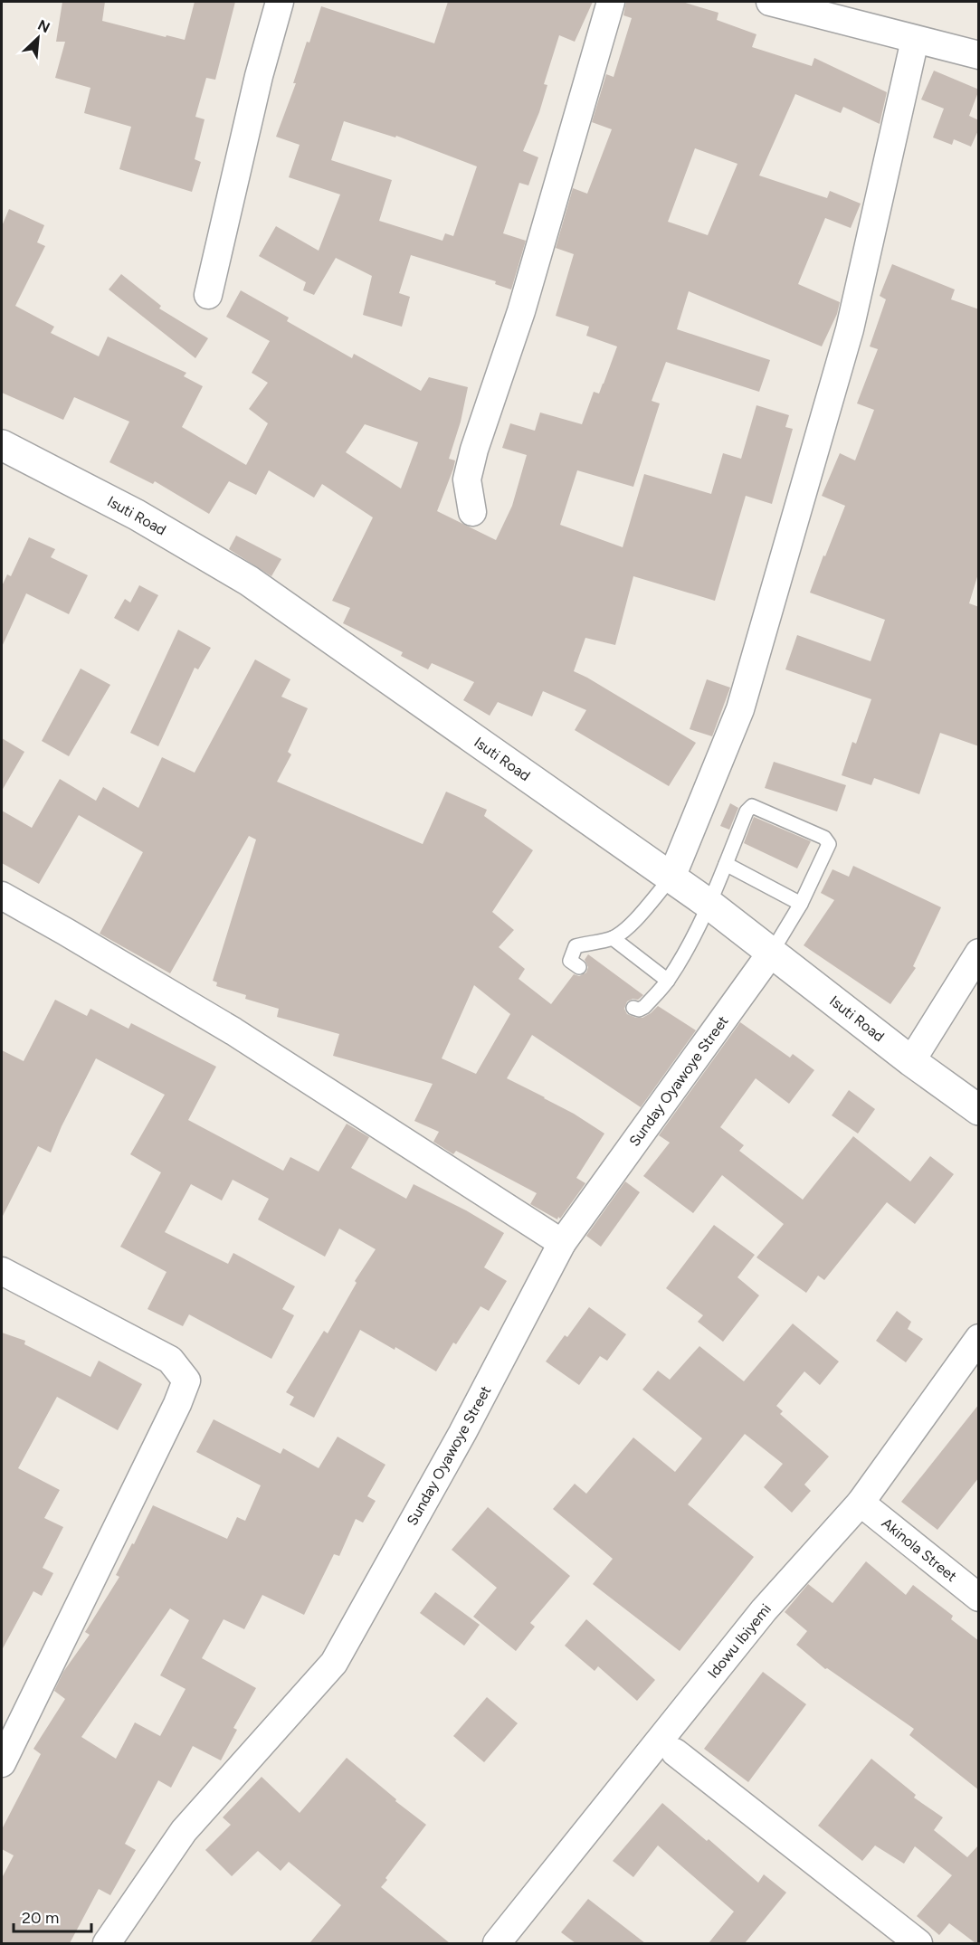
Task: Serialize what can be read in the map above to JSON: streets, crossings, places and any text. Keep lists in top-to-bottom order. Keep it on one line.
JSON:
{"streets":{"street":["Isuti Road","Sunday Oyawoye Street","Akinola Street","Idowu Ibiyemi"]},"crossings":[["Isuti Road","Sunday Oyawoye Street"],["Akinola Street","Idowu Ibiyemi"]],"scale_bar":"20 m","north":"top right"}
